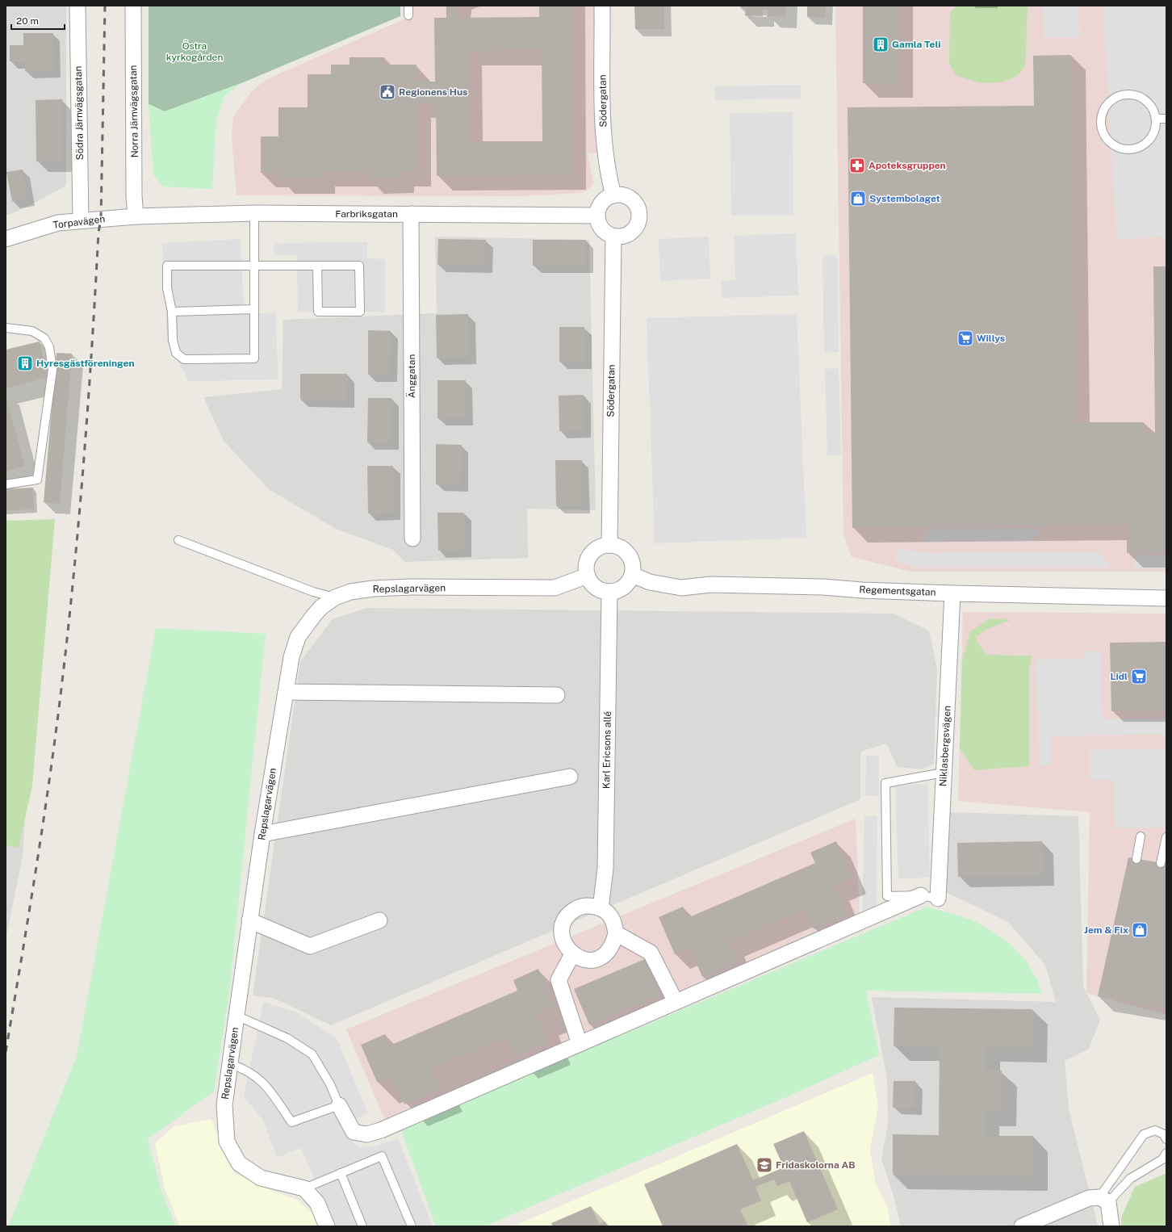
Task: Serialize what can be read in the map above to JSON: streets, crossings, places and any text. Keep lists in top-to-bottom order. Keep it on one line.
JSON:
{"streets":{"street":["Södergatan","Norra Järnvägsgatan","Södra Järnvägsgatan","Farbriksgatan","Torpavägen","Änggatan","Repslagarvägen","Regementsgatan","Niklasbergsvägen","Karl Ericsons allé"]},"crossings":[["Södergatan","Farbriksgatan"],["Södergatan","Repslagarvägen"],["Södergatan","Regementsgatan"],["Södergatan","Karl Ericsons allé"],["Norra Järnvägsgatan","Farbriksgatan"],["Norra Järnvägsgatan","Torpavägen"],["Södra Järnvägsgatan","Torpavägen"],["Farbriksgatan","Torpavägen"],["Farbriksgatan","Änggatan"],["Repslagarvägen","Regementsgatan"],["Repslagarvägen","Karl Ericsons allé"],["Regementsgatan","Niklasbergsvägen"],["Regementsgatan","Karl Ericsons allé"]],"parks":["Östra kyrkogården"],"places":{"building":["Gamla Teli","Hyresgästföreningen"],"public building":["Regionens Hus"],"pharmacy":["Apoteksgruppen"],"shop":["Systembolaget","Jem & Fix"],"supermarket":["Willys","Lidl"],"school or university":["Fridaskolorna AB"]},"scale_bar":"20 m"}
